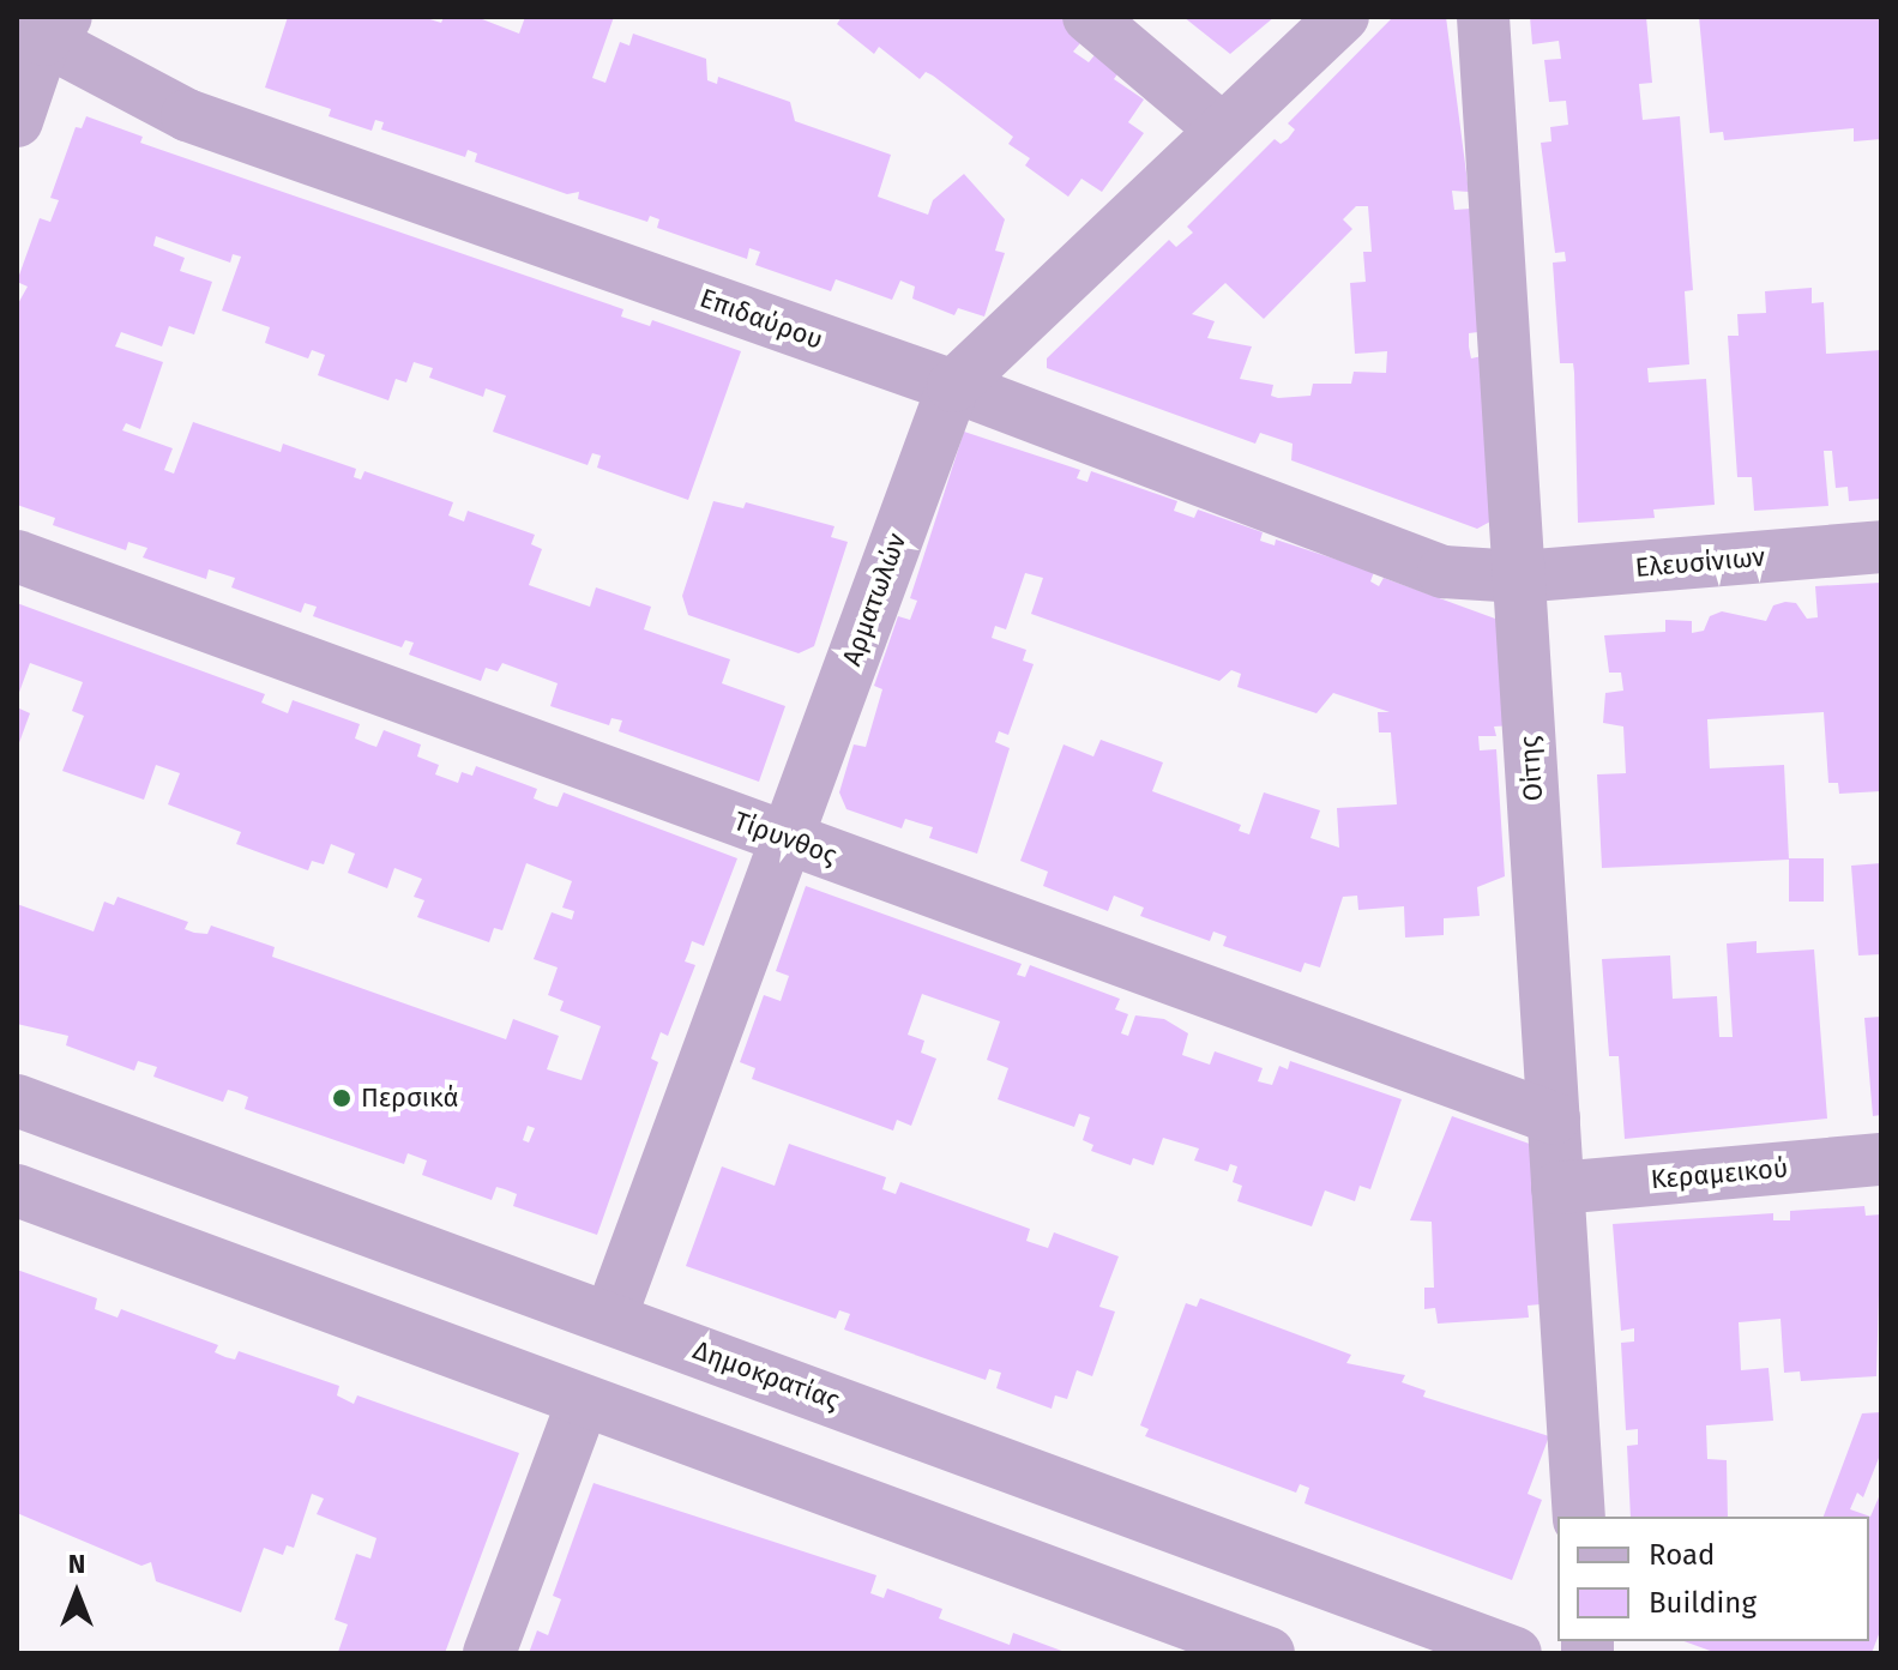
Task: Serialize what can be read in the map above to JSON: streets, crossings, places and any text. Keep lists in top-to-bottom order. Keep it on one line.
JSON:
{"streets":{"street":["Επιδαύρου","Ελευσίνιων","Αρματωλών","Οίτης","Τίρυνθος","Κεραµεικού","Δημοκρατίας"]},"crossings":[["Επιδαύρου","Ελευσίνιων"],["Επιδαύρου","Αρματωλών"],["Επιδαύρου","Οίτης"],["Ελευσίνιων","Οίτης"],["Αρματωλών","Τίρυνθος"],["Αρματωλών","Δημοκρατίας"],["Οίτης","Τίρυνθος"],["Οίτης","Κεραµεικού"]],"places":["Περσικά"],"legend":["Road","Building"],"north":"top"}
